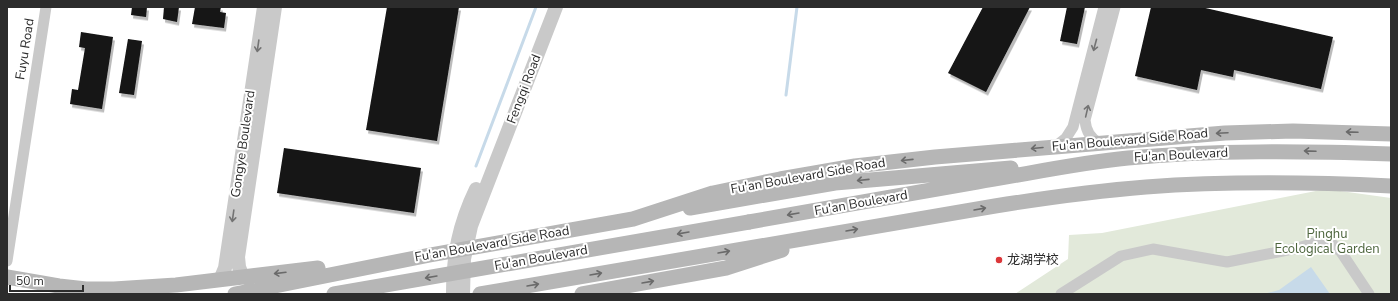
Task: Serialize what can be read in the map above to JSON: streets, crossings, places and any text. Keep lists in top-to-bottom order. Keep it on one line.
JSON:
{"streets":{"main road":["Fu'an Boulevard Side Road","Fu'an Boulevard"],"street":["Fuyu Road","Fengqi Road","Gongye Boulevard"]},"crossings":[["Fengqi Road","Fu'an Boulevard Side Road"]],"parks":["Pinghu Ecological Garden"],"places":["龙湖学校"],"scale_bar":"50 m"}
